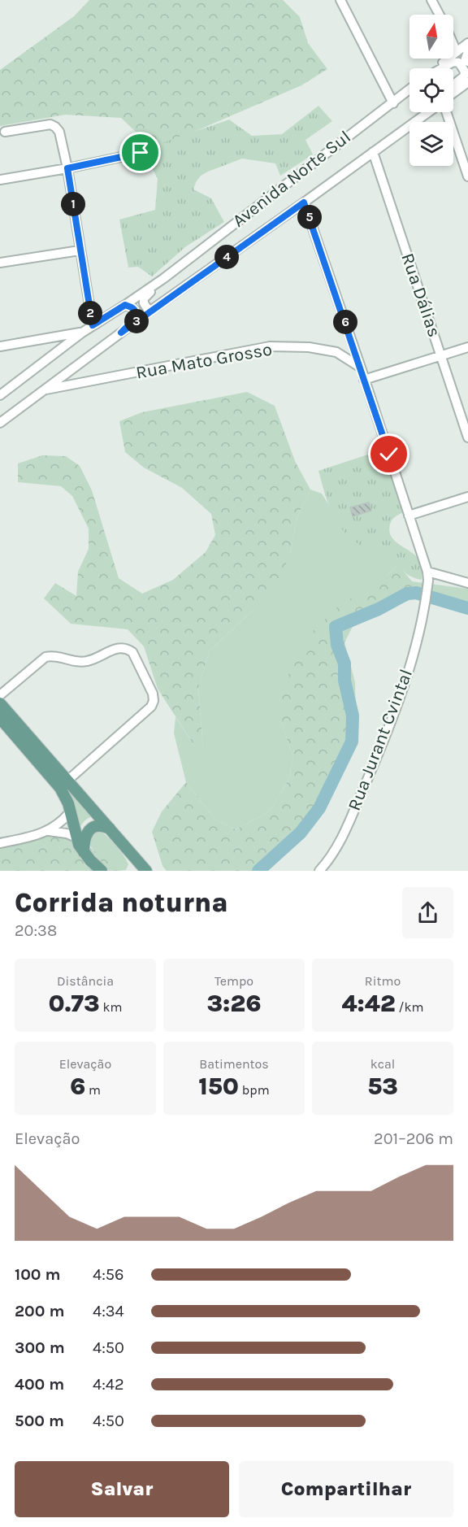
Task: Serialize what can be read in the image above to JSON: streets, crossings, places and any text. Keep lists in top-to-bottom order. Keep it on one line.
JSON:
{"streets":{"street":["Avenida Norte Sul","Rua Dálias","Rua Mato Grosso","Rua Jurant Cvintal"]},"crossings":[["Avenida Norte Sul","Rua Dálias"],["Avenida Norte Sul","Rua Mato Grosso"],["Avenida Norte Sul","Rua Jurant Cvintal"],["Rua Mato Grosso","Rua Jurant Cvintal"]],"north":"top","page":{"pins":["1","5","4","2","3","6"],"heading":["Corrida noturna","20:38"],"stats":[["Distância","0.73 km"],["Tempo","3:26"],["Ritmo","4:42 /km"],["Elevação","6 m"],["Batimentos","150 bpm"],["kcal","53"]],"chart":["Elevação","201–206 m"],"list":[{"name":"100 m","note":"4:56"},{"name":"200 m","note":"4:34"},{"name":"300 m","note":"4:50"},{"name":"400 m","note":"4:42"},{"name":"500 m","note":"4:50"}],"buttons":["Salvar","Compartilhar"]}}
